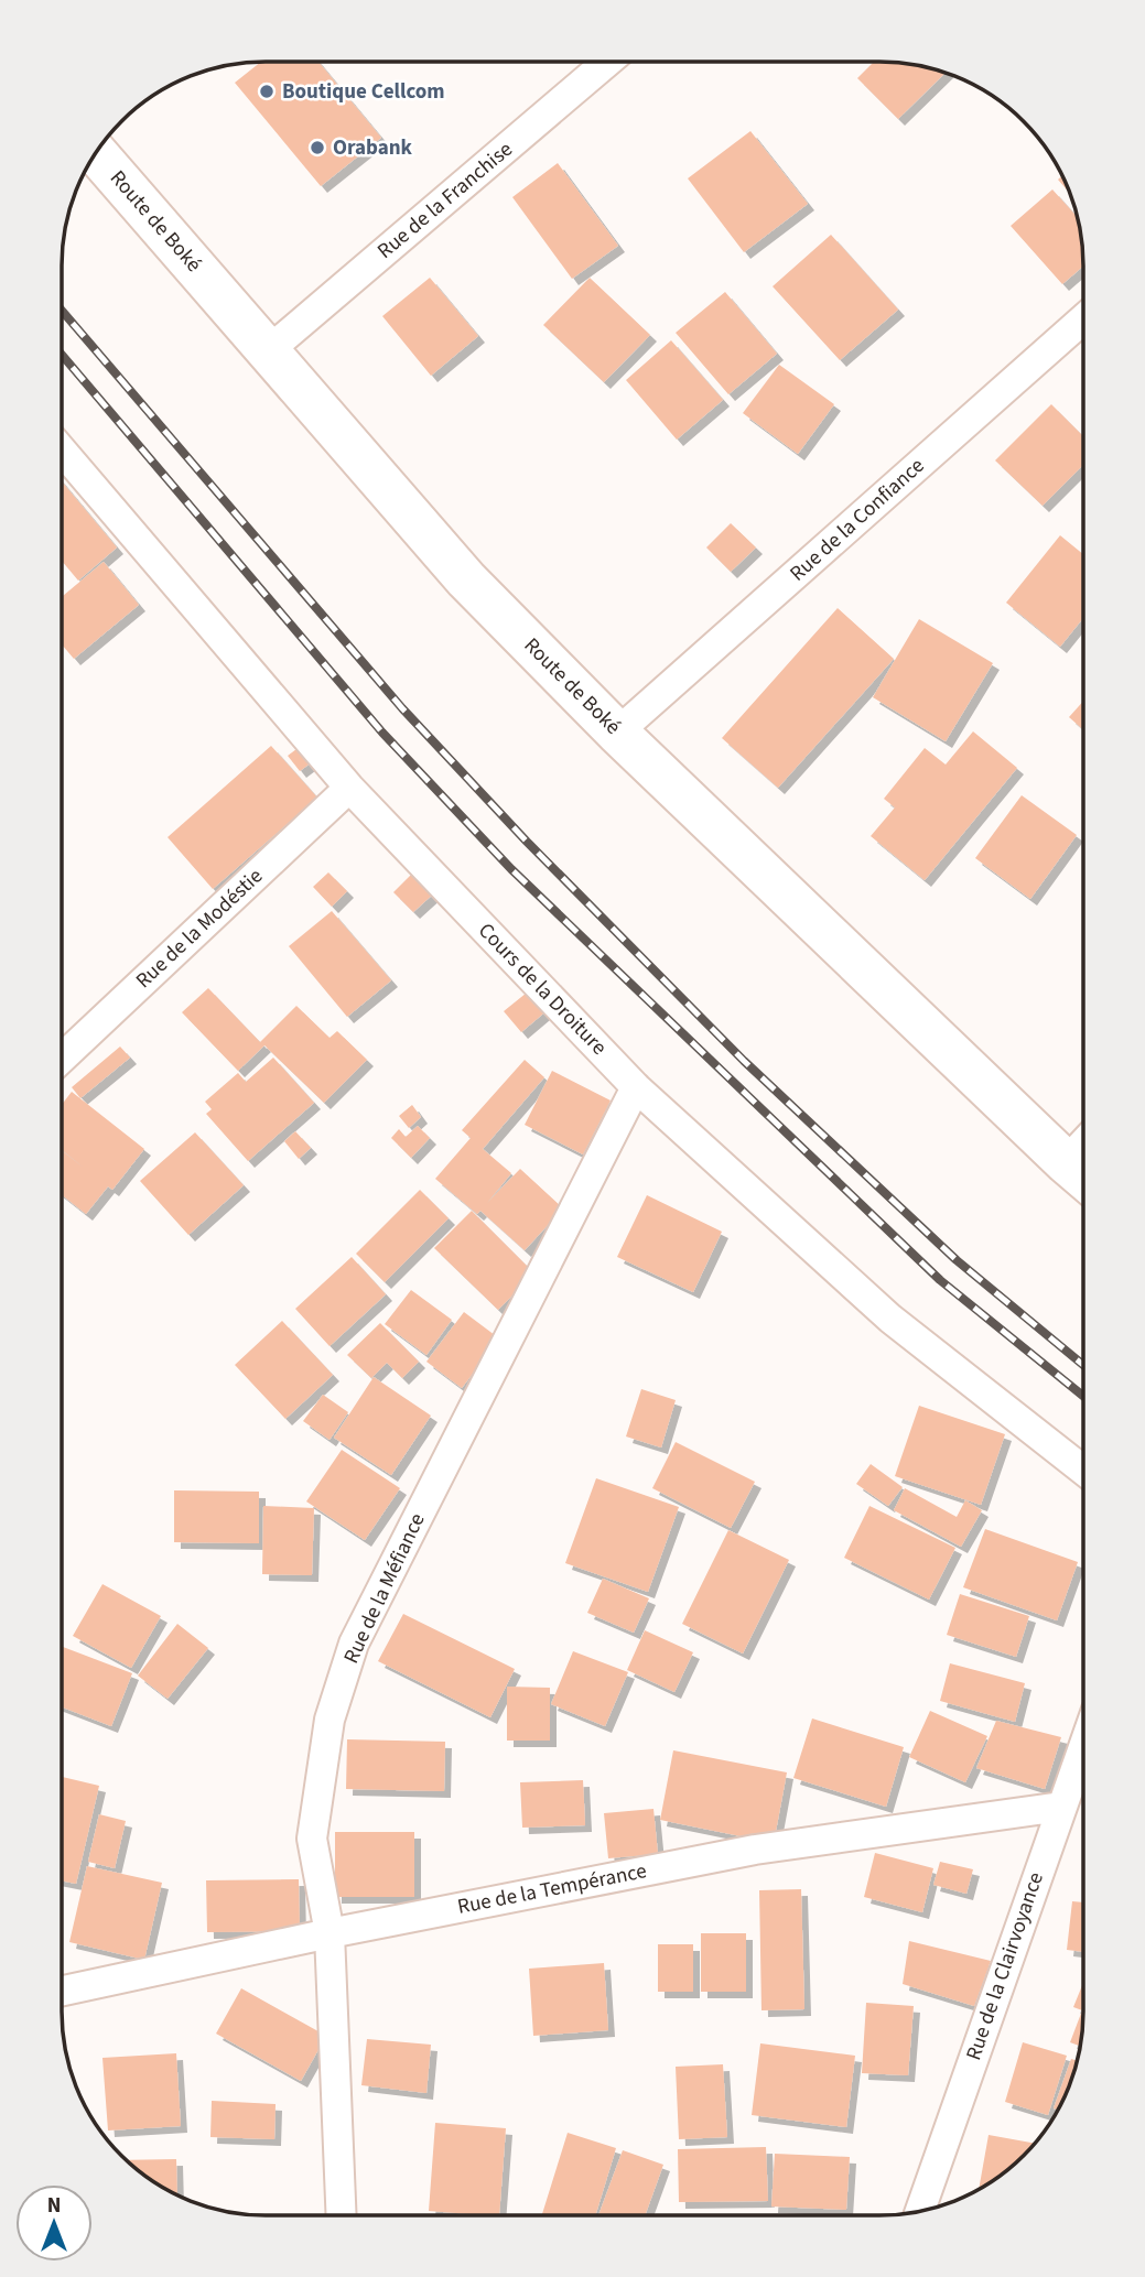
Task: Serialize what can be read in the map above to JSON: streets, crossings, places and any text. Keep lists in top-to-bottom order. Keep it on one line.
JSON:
{"streets":{"main road":["Route de Boké"],"street":["Rue de la Franchise","Rue de la Confiance","Rue de la Modéstie","Cours de la Droiture","Rue de la Méfiance","Rue de la Tempérance","Rue de la Clairvoyance"]},"crossings":[["Rue de la Franchise","Route de Boké"],["Route de Boké","Rue de la Confiance"],["Rue de la Modéstie","Cours de la Droiture"],["Cours de la Droiture","Rue de la Méfiance"],["Rue de la Méfiance","Rue de la Tempérance"],["Rue de la Tempérance","Rue de la Clairvoyance"]],"places":["Boutique Cellcom","Orabank"],"north":"top"}
